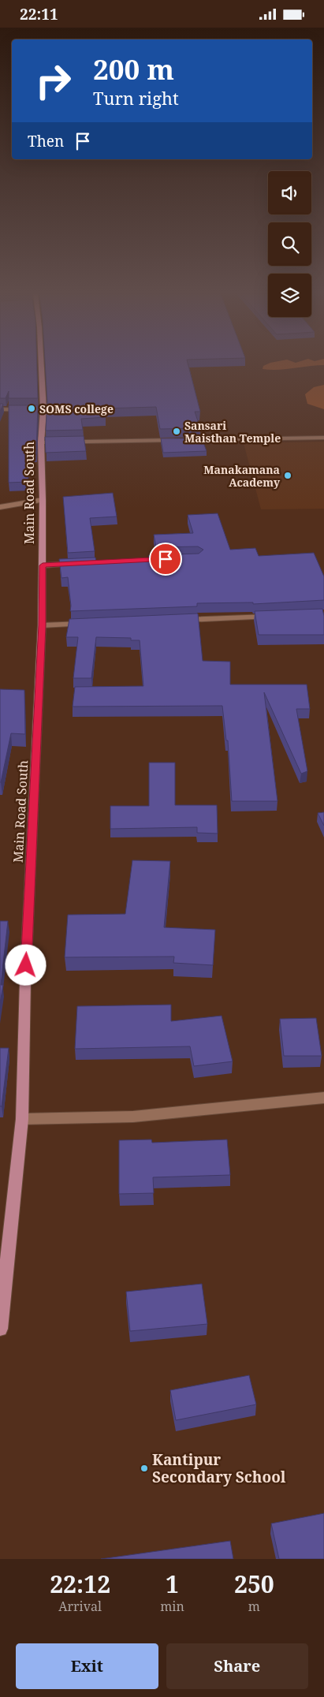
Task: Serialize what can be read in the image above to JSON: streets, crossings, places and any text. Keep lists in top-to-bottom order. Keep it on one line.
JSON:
{"streets":{"main road":["Main Road South"]},"places":["SOMS college","Sansari Maisthan Temple","Manakamana Academy","Kantipur Secondary School"],"page":{"status":"22:11","turn":["200 m","Turn right"],"then":"Then","eta":["22:12","Arrival","1","min","250","m"],"buttons":["Exit","Share"]}}
